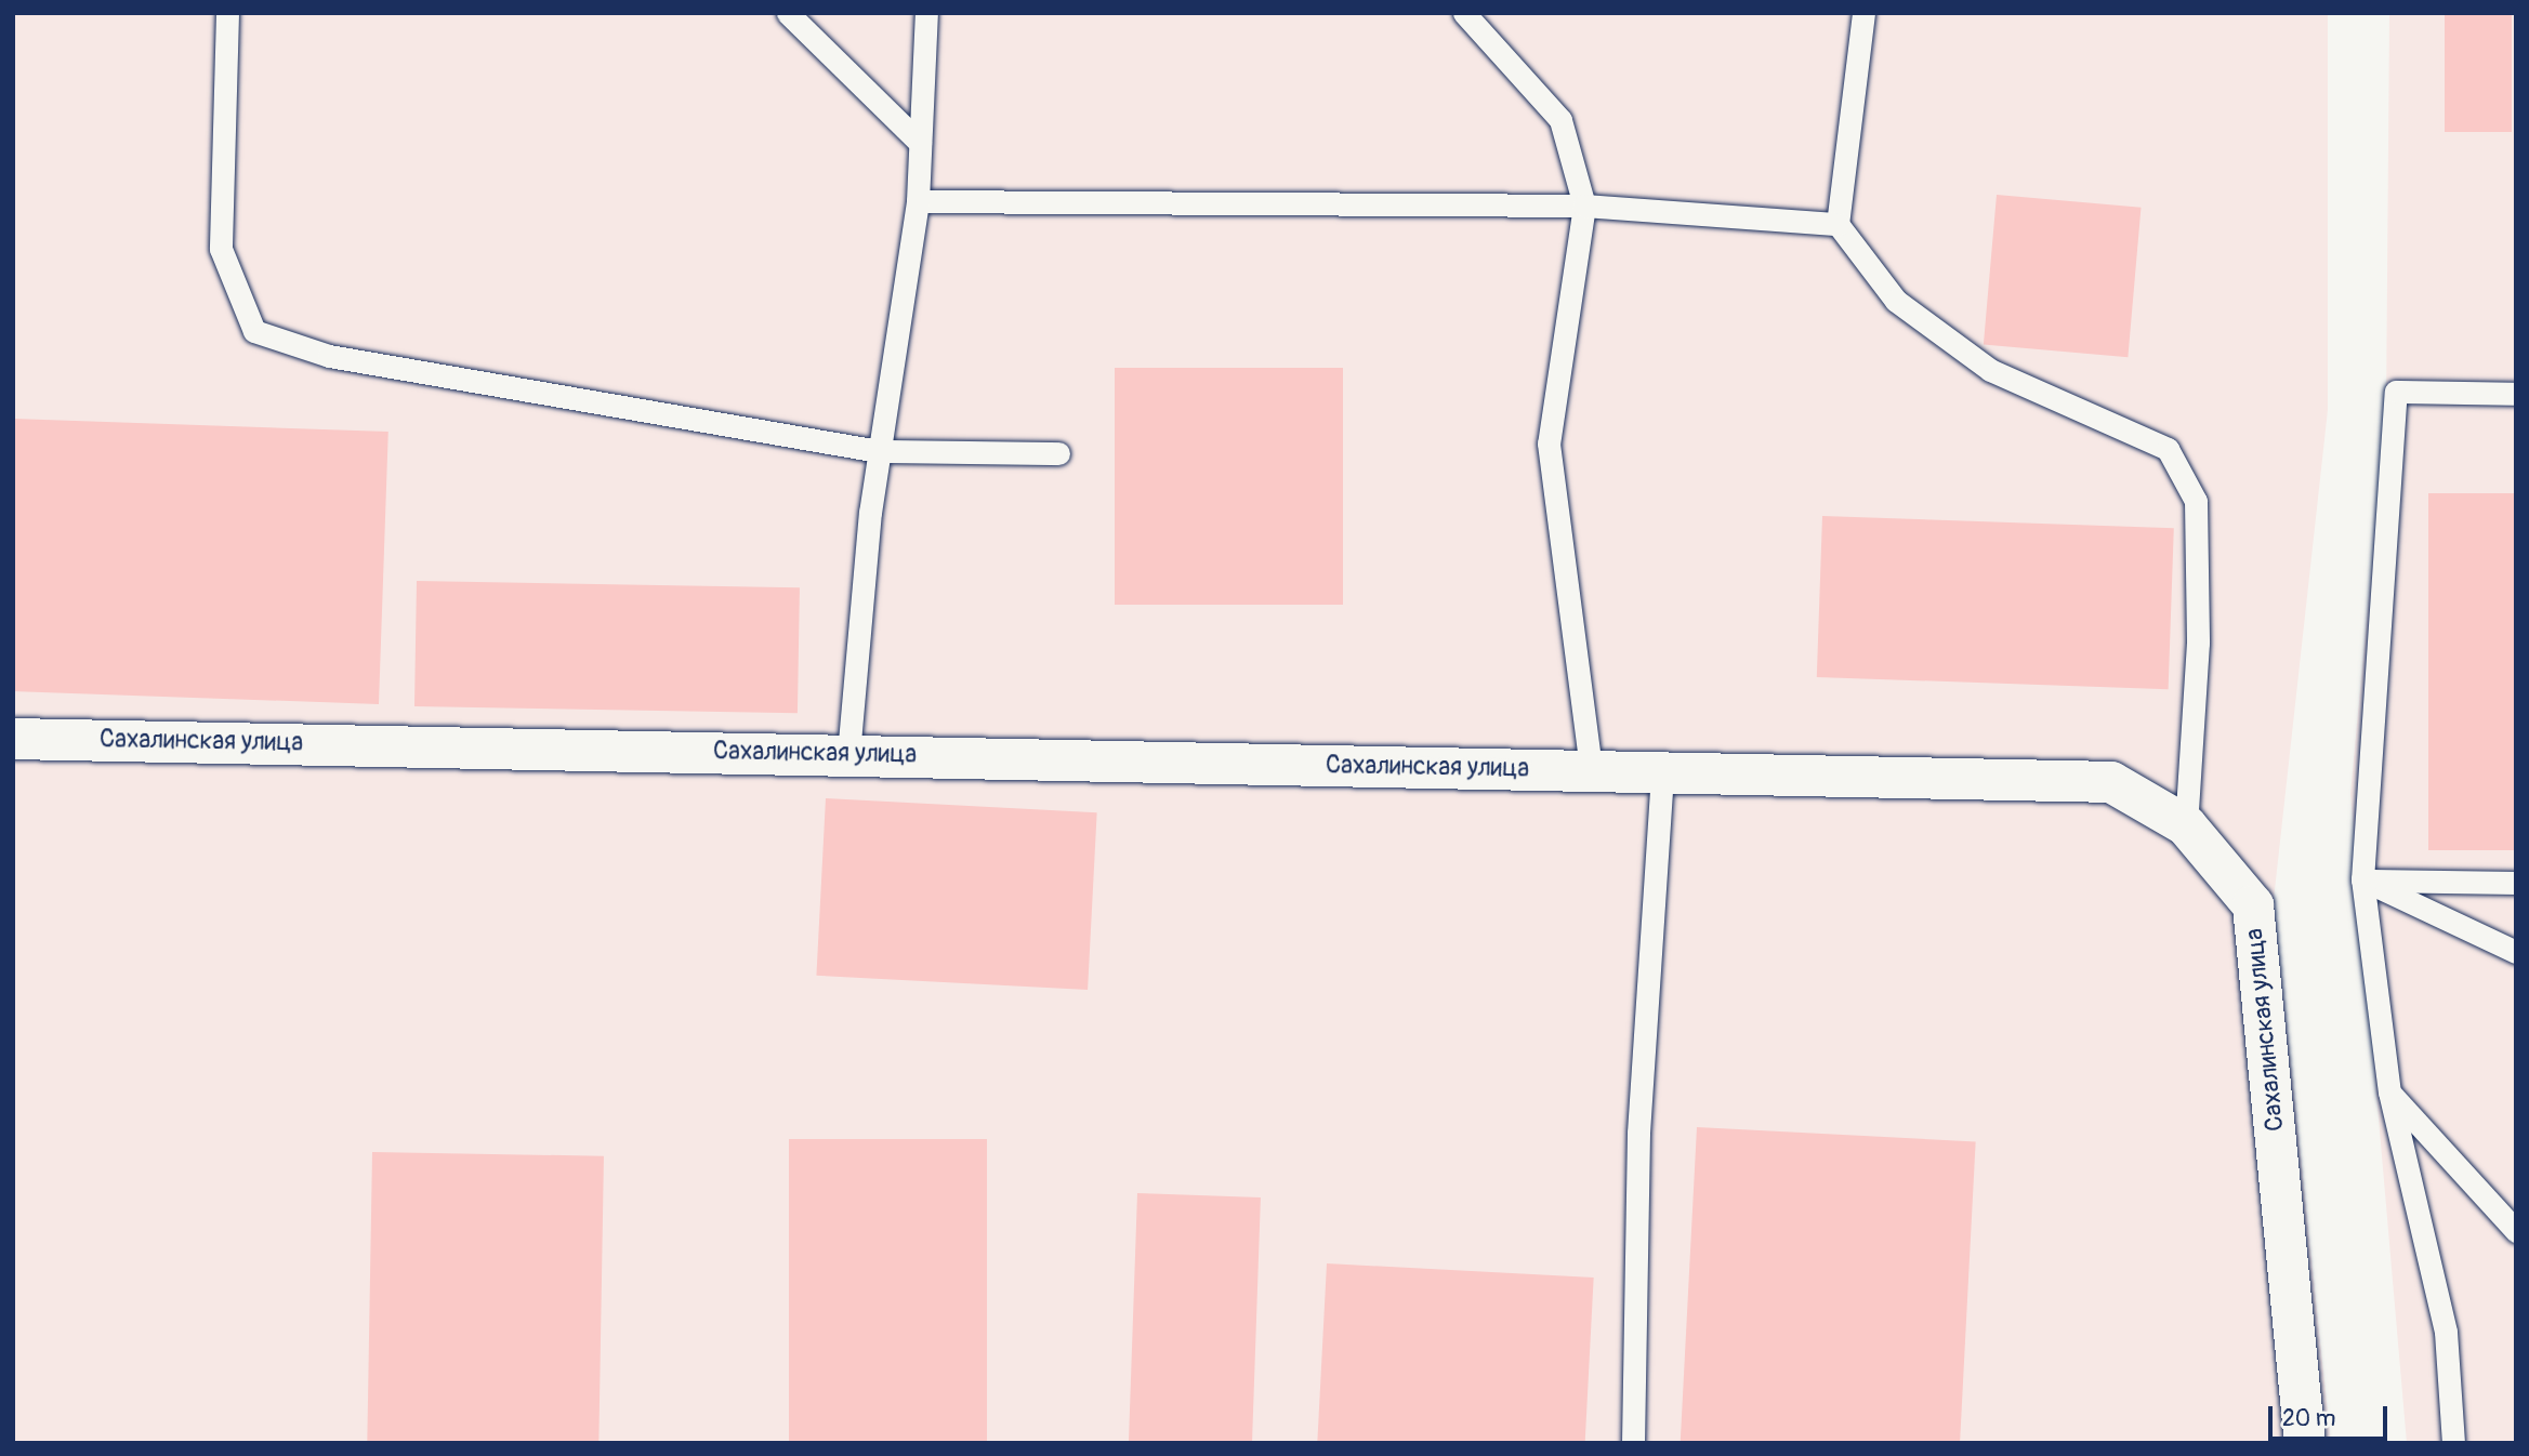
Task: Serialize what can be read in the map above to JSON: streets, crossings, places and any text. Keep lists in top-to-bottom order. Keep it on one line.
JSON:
{"streets":{"street":["Сахалинская улица"]},"scale_bar":"20 m"}
